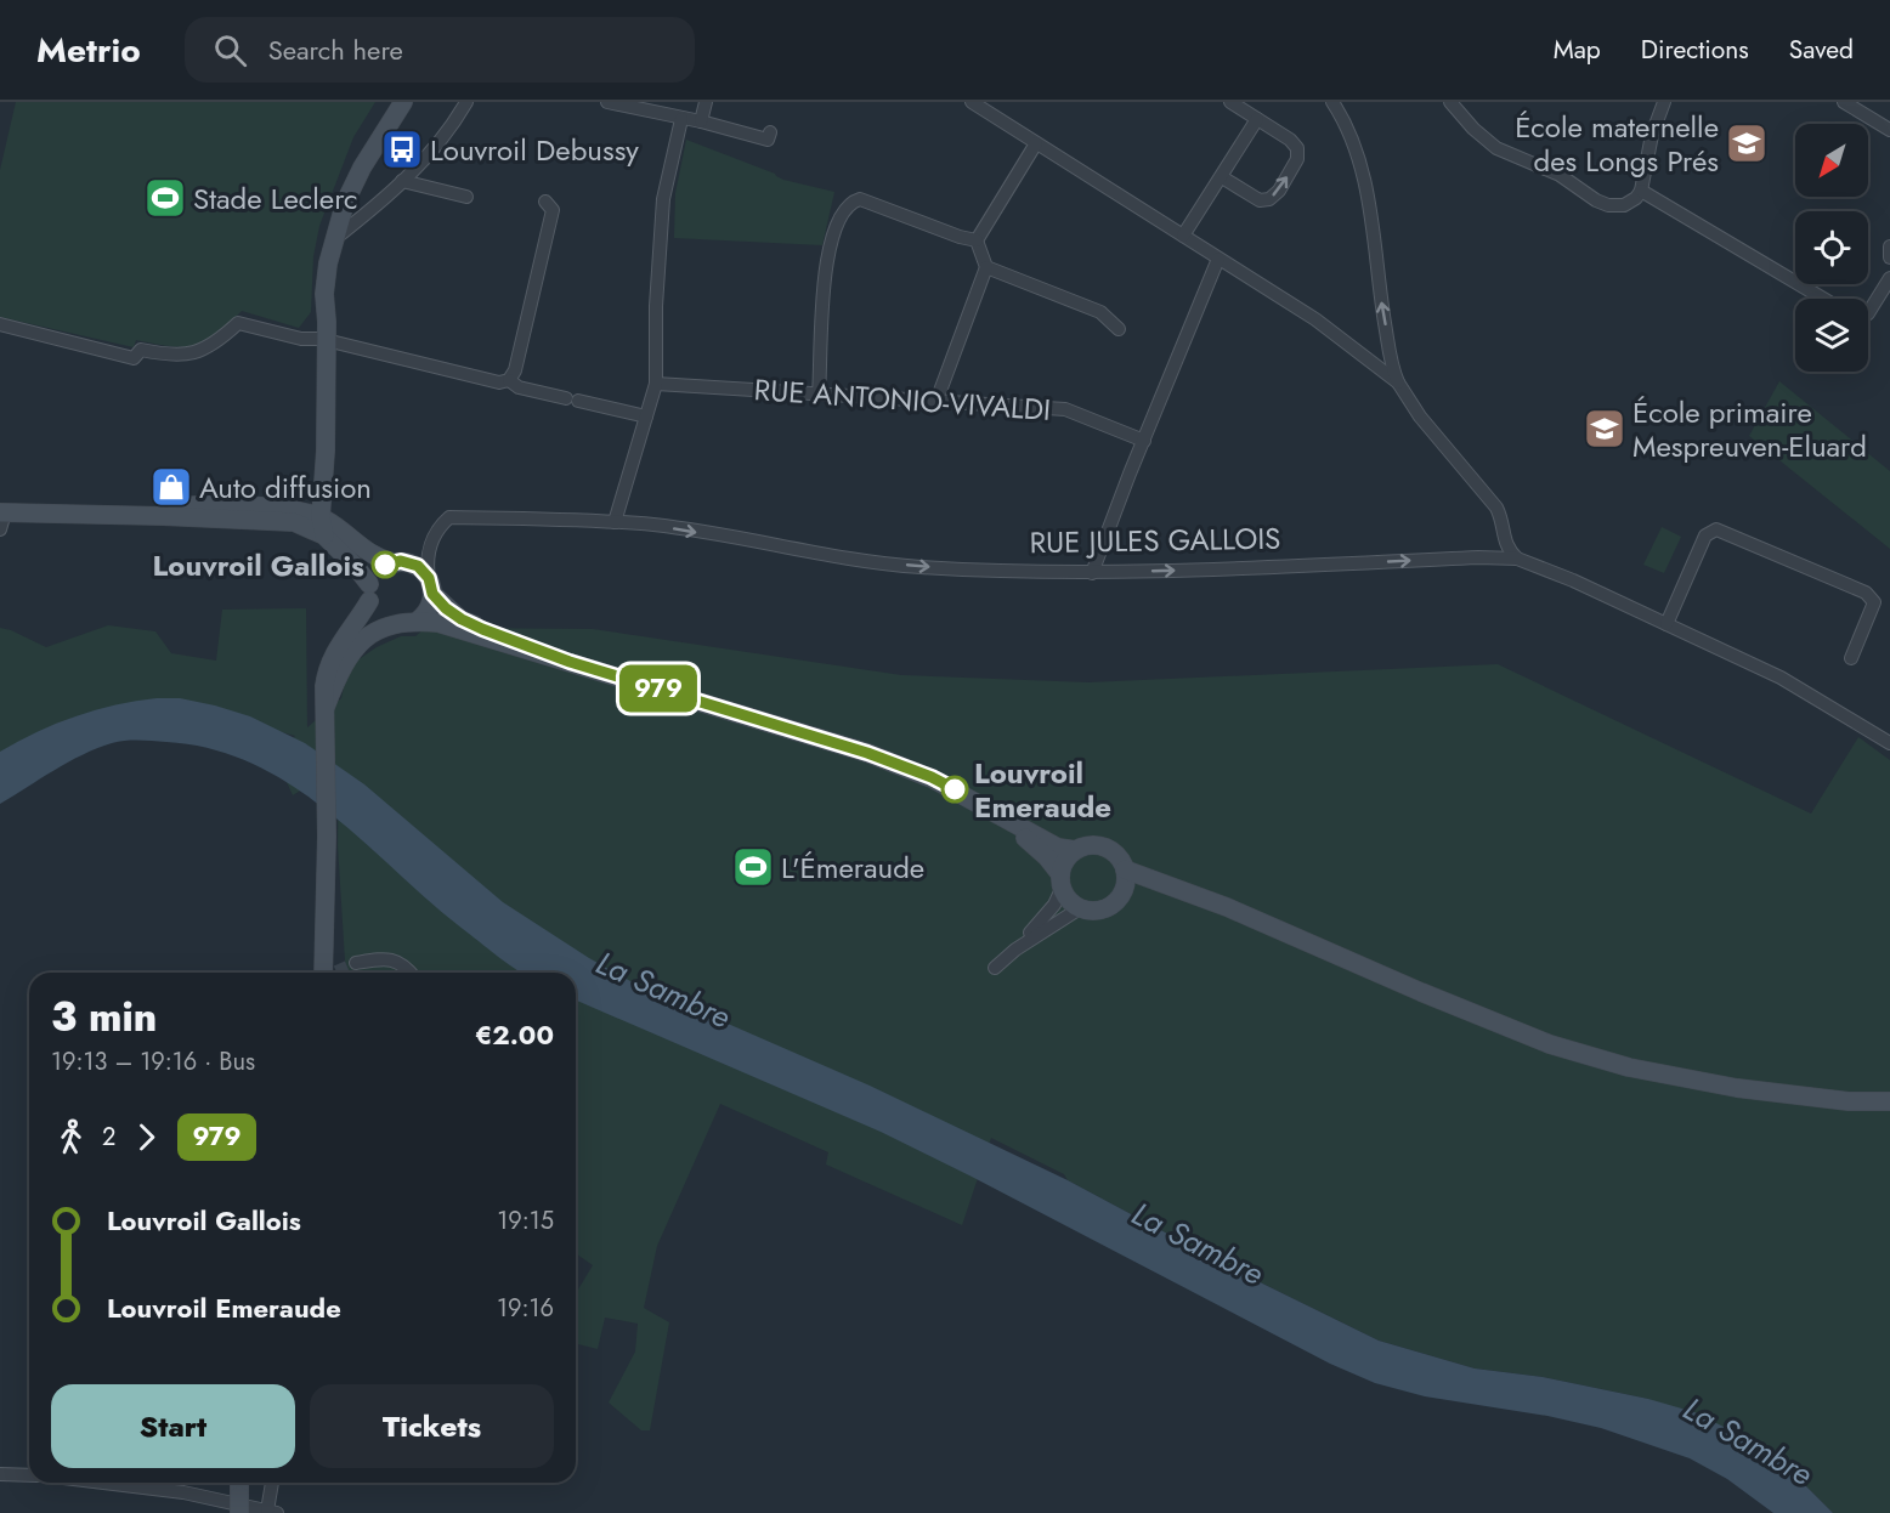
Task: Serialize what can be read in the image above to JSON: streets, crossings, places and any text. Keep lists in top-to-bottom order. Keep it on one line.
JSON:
{"streets":{"street":["RUE ANTONIO-VIVALDI","RUE JULES GALLOIS"]},"one_way":["RUE JULES GALLOIS"],"water":["La Sambre"],"places":{"school or university":["École maternelle des Longs Prés","École primaire Mespreuven-Eluard"],"bus stop":["Louvroil Debussy"],"sports":["Stade Leclerc","L'Émeraude"],"shop":["Auto diffusion"],"other":["Louvroil Gallois","Louvroil Emeraude"]},"lines":["bus line 979"],"north":"bottom left","page":{"header":"Metrio","search":"Search here","nav":["Map","Directions","Saved"],"on_map":"979","heading":["3 min","19:13 – 19:16 · Bus","€2.00"],"legs":["2","979"],"list":[{"name":"Louvroil Gallois","value":"19:15"},{"name":"Louvroil Emeraude","value":"19:16"}],"buttons":["Start","Tickets"]}}
